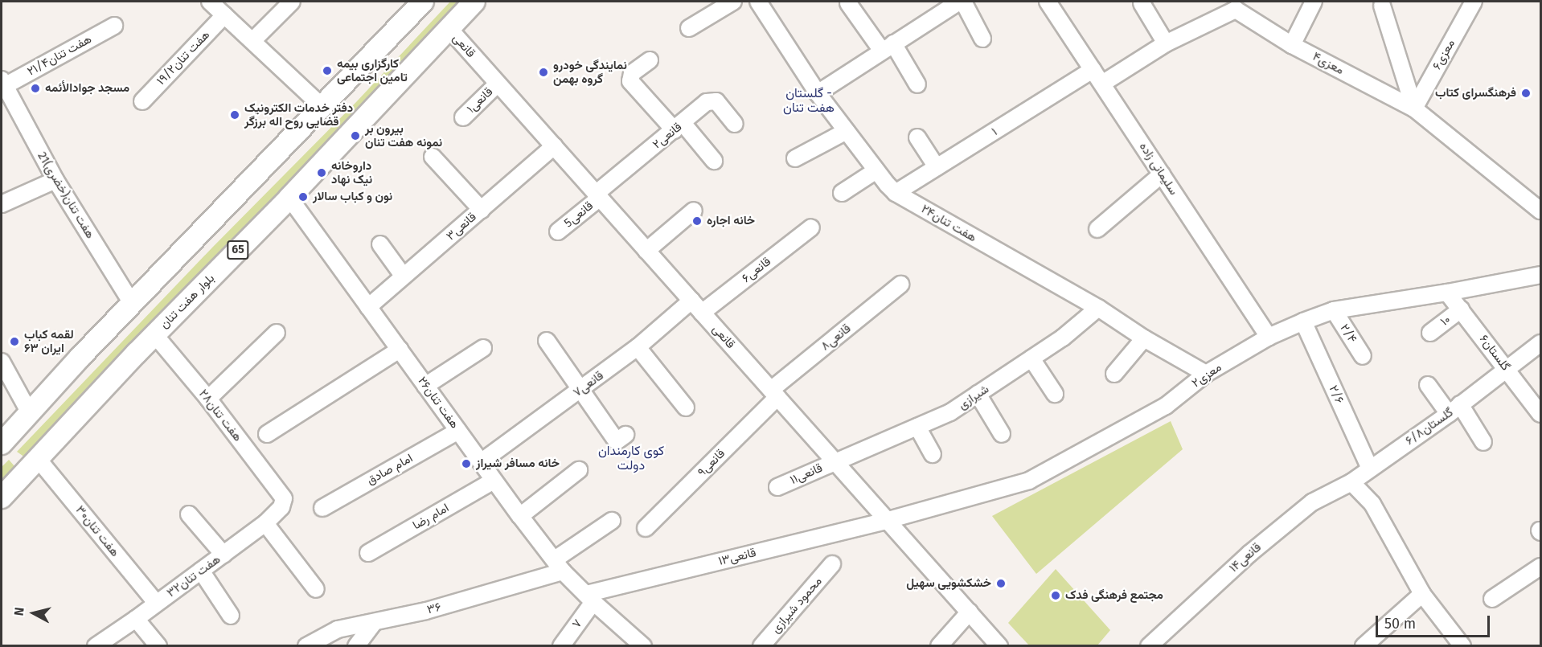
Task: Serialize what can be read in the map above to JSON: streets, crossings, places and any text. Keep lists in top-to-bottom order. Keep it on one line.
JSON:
{"streets":{"main road":["65","بلوار هفت تنان"],"street":["قانعی","۶معزی","۲۱/۴هفت تنان","هفت تنان۱۹/۲","۴معزی","۱قانعی","۱","۲قانعی","سلیمانی زاده","21هفت تنان(خضری)","5قانعی","هفت تنان۲۴","۳قانعی","۶قانعی","۱۰","۲/۴","۸قانعی","گلستان۶","۲معزی","۷قانعی","۲/۶","شیرازی","هفت تنان۲۶","هفت تنان۲۸","۶/۸گلستان","۹قانعی","امام صادق","۱۱قانعی","امام رضا","هفت تنان۳۰","۱۳قانعی","۱۴قانعی","هفت تنان۳۲","محمود شیرازی","۳۶","۷"]},"crossings":[["قانعی","۱قانعی"],["قانعی","۲قانعی"],["قانعی","5قانعی"],["قانعی","۳قانعی"],["قانعی","۶قانعی"],["قانعی","بلوار هفت تنان"],["قانعی","۸قانعی"],["قانعی","۲معزی"],["قانعی","۷قانعی"],["قانعی","شیرازی"],["قانعی","۹قانعی"],["قانعی","۱۱قانعی"],["قانعی","۱۳قانعی"],["۶معزی","۴معزی"],["۲۱/۴هفت تنان","21هفت تنان(خضری)"],["۴معزی","سلیمانی زاده"],["۱","سلیمانی زاده"],["۱","هفت تنان۲۴"],["۲قانعی","5قانعی"],["سلیمانی زاده","۲معزی"],["هفت تنان۲۴","۲معزی"],["هفت تنان۲۴","شیرازی"],["۳قانعی","هفت تنان۲۶"],["بلوار هفت تنان","هفت تنان۲۶"],["بلوار هفت تنان","هفت تنان۲۸"],["بلوار هفت تنان","هفت تنان۳۰"],["۱۰","گلستان۶"],["۲/۴","۲معزی"],["۸قانعی","۹قانعی"],["گلستان۶","۲معزی"],["گلستان۶","۶/۸گلستان"],["۲معزی","۲/۶"],["۲معزی","۱۳قانعی"],["۷قانعی","هفت تنان۲۶"],["۲/۶","۶/۸گلستان"],["شیرازی","۱۱قانعی"],["هفت تنان۲۶","امام صادق"],["هفت تنان۲۶","امام رضا"],["هفت تنان۲۶","۱۳قانعی"],["هفت تنان۲۶","۳۶"],["هفت تنان۲۶","۷"],["هفت تنان۲۸","هفت تنان۳۲"],["۶/۸گلستان","۱۴قانعی"],["هفت تنان۳۰","هفت تنان۳۲"],["۱۳قانعی","۷"]],"districts":["گلستان - هفت تنان","کوی کارمندان دولت"],"places":["کارگزاری بیمه تامین اجتماعی","نمایندگی خودرو گروه بهمن","مسجد جوادالأئمه","فرهنگسرای کتاب","دفتر خدمات الکترونیک قضایی روح اله برزگر","بیرون بر نمونه هفت تنان","داروخانه نیک نهاد","نون و کباب سالار","خانه اجاره","لقمه کباب ایران ۶۳","خانه مسافر شیراز","خشکشویی سهیل","مجتمع فرهنگی فدک"],"scale_bar":"50 m","north":"left"}
